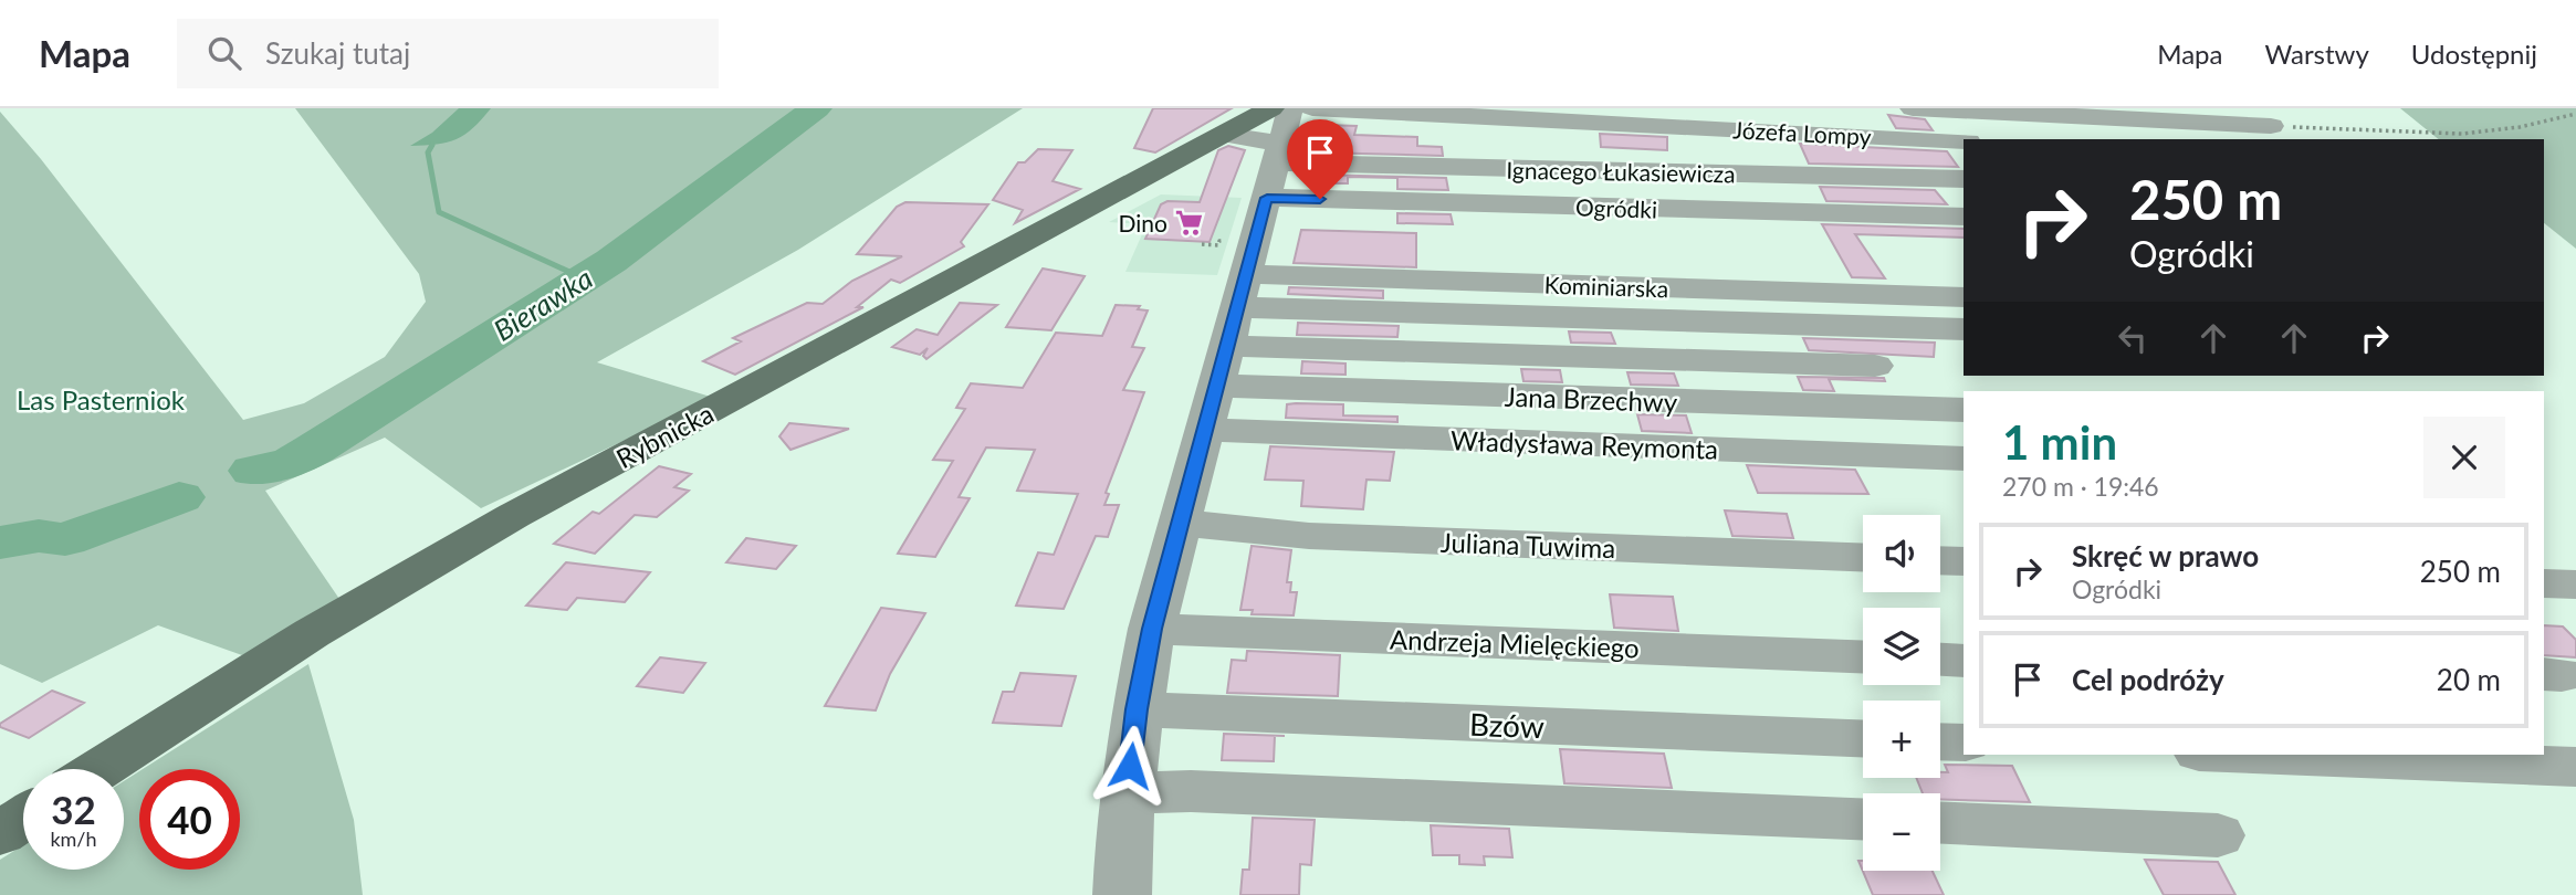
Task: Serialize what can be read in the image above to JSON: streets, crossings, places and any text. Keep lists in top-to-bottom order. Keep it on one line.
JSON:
{"streets":{"main road":["Rybnicka"],"street":["Józefa Lompy","Ignacego Łukasiewicza","Ogródki","Kominiarska","Jana Brzechwy","Władysława Reymonta","Juliana Tuwima","Andrzeja Mielęckiego","Bzów"]},"crossings":[["Ignacego Łukasiewicza","Rybnicka"]],"water":["Bierawka"],"parks":["Las Pasterniok"],"places":{"supermarket":["Dino"]},"page":{"header":"Mapa","search":"Szukaj tutaj","nav":["Mapa","Warstwy","Udostępnij"],"turn":["250 m","Ogródki"],"heading":["1 min","270 m · 19:46"],"map_buttons":["+","−"],"list":[{"name":"Skręć w prawo","note":"Ogródki","value":"250 m"},{"name":"Cel podróży","value":"20 m"}],"speed":"32 km/h","limit":"40"}}
